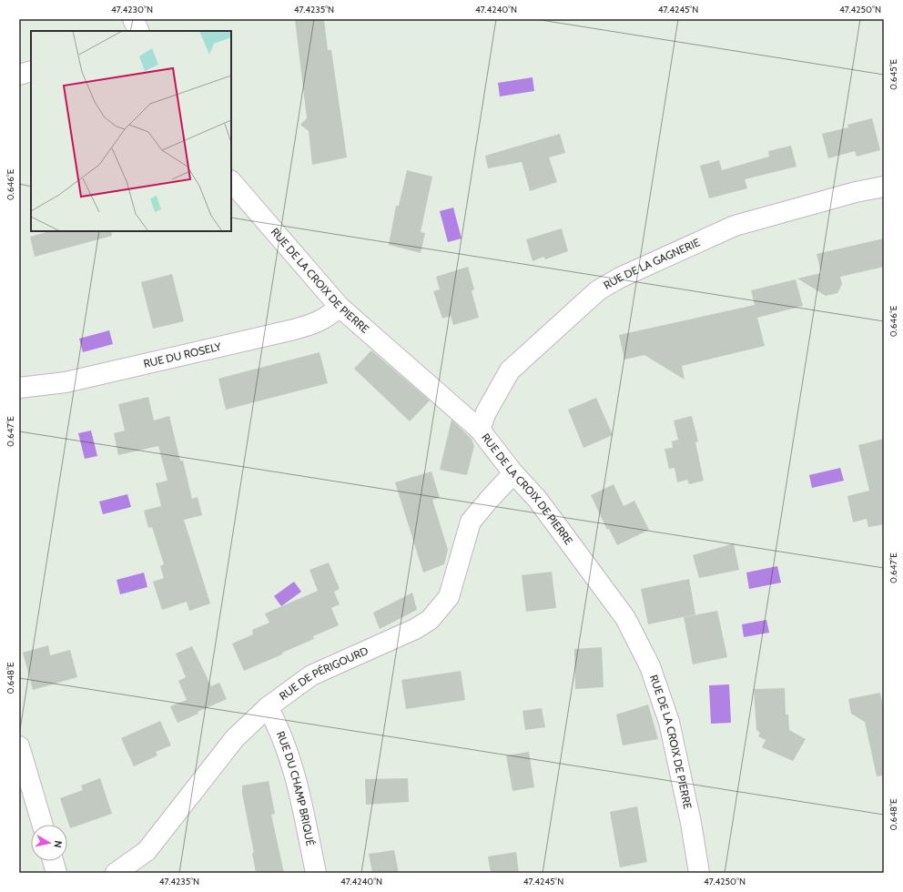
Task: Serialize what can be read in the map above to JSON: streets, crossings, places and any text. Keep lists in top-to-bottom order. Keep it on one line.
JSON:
{"streets":{"street":["RUE DE LA GAGNERIE","RUE DE LA CROIX DE PIERRE","RUE DU ROSELY","RUE DE PÉRIGOURD","RUE DU CHAMP BRIQUÉ"]},"crossings":[["RUE DE LA GAGNERIE","RUE DE LA CROIX DE PIERRE"],["RUE DE LA CROIX DE PIERRE","RUE DU ROSELY"],["RUE DE LA CROIX DE PIERRE","RUE DE PÉRIGOURD"],["RUE DE PÉRIGOURD","RUE DU CHAMP BRIQUÉ"]],"north":"right","coordinates":["47.4230°N","47.4235°N","47.4240°N","47.4245°N","47.4250°N","0.645°E","0.646°E","0.647°E","0.648°E"]}
